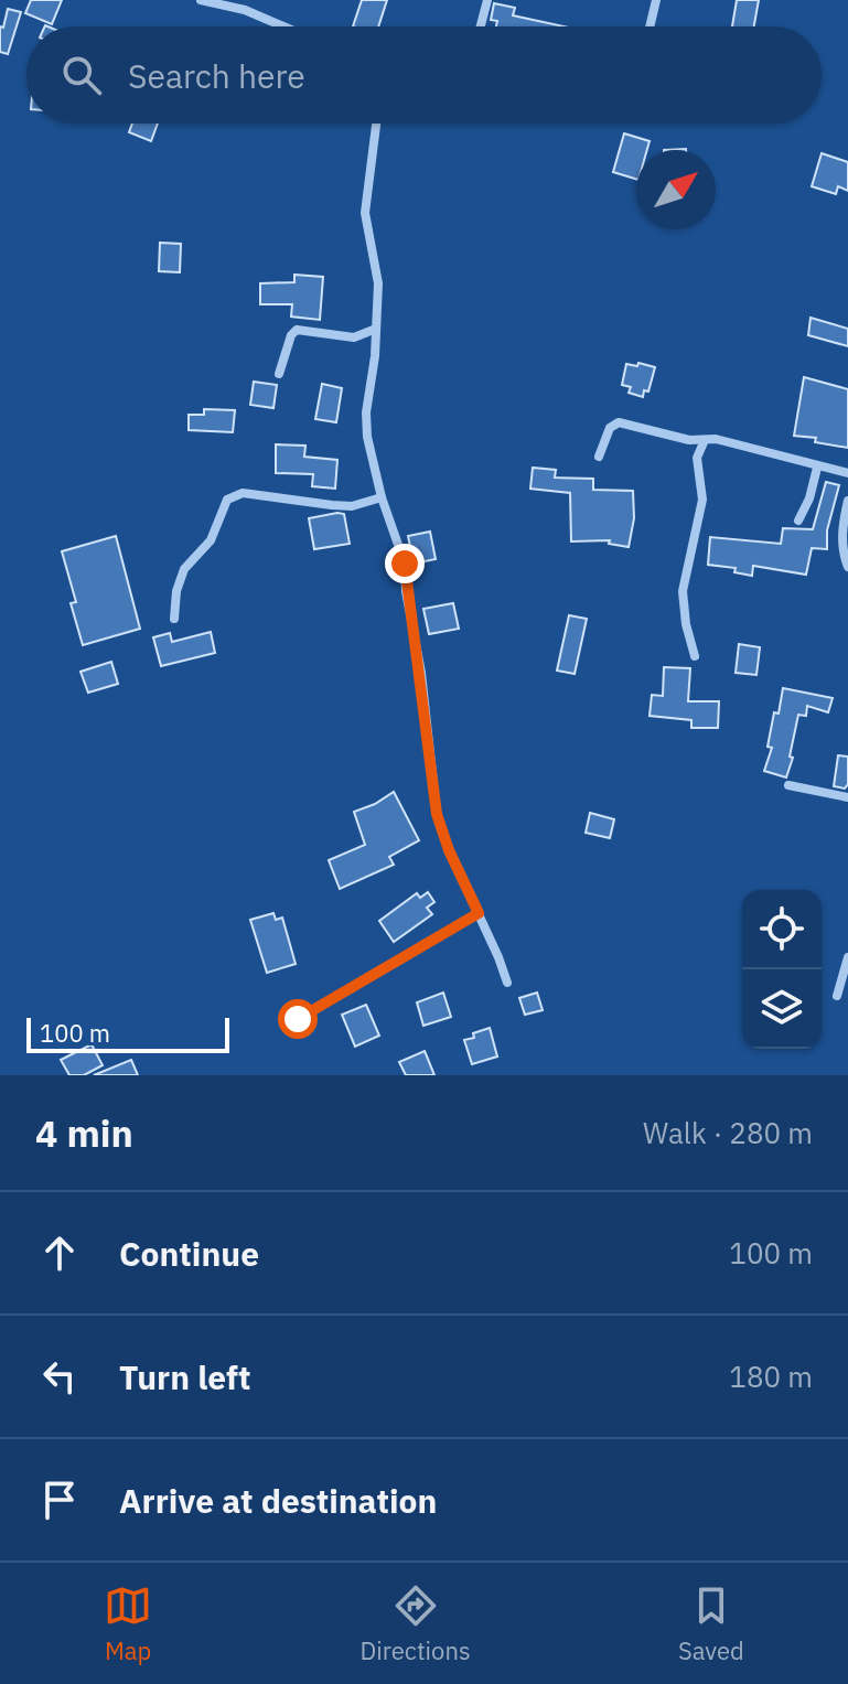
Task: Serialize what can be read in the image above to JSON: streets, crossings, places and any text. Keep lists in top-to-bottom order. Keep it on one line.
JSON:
{"scale_bar":"100 m","north":"top right","page":{"search":"Search here","scale":"100 m","heading":["4 min","Walk · 280 m"],"list":[["Continue","100 m"],["Turn left","180 m"],"Arrive at destination"],"nav":["Map","Directions","Saved"]}}
